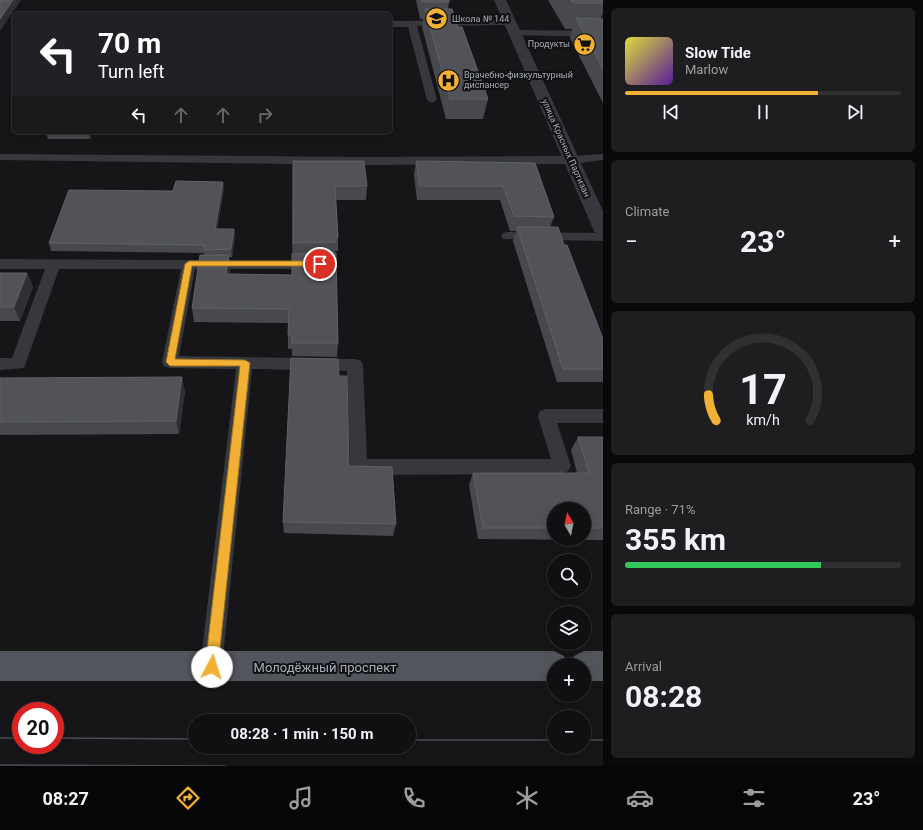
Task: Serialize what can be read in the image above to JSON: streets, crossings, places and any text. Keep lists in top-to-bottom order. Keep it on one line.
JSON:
{"streets":{"main road":["Молодёжный проспект"],"street":["улица Красных Партизан"]},"places":{"school or university":["Школа № 144"],"supermarket":["Продукты"],"hospital":["Врачебно-физкультурный диспансер"]},"north":"top","page":{"turn":["70 m","Turn left"],"song":["Slow Tide","Marlow"],"tile":["Climate",["Range · 71%","355 km"],["Arrival","08:28"]],"heat":["−","23°","+"],"map_buttons":["+","−"],"limit":"20","trip":"08:28 · 1 min · 150 m","tabs":["08:27","23°"],"gauge":["17","km/h"]}}
